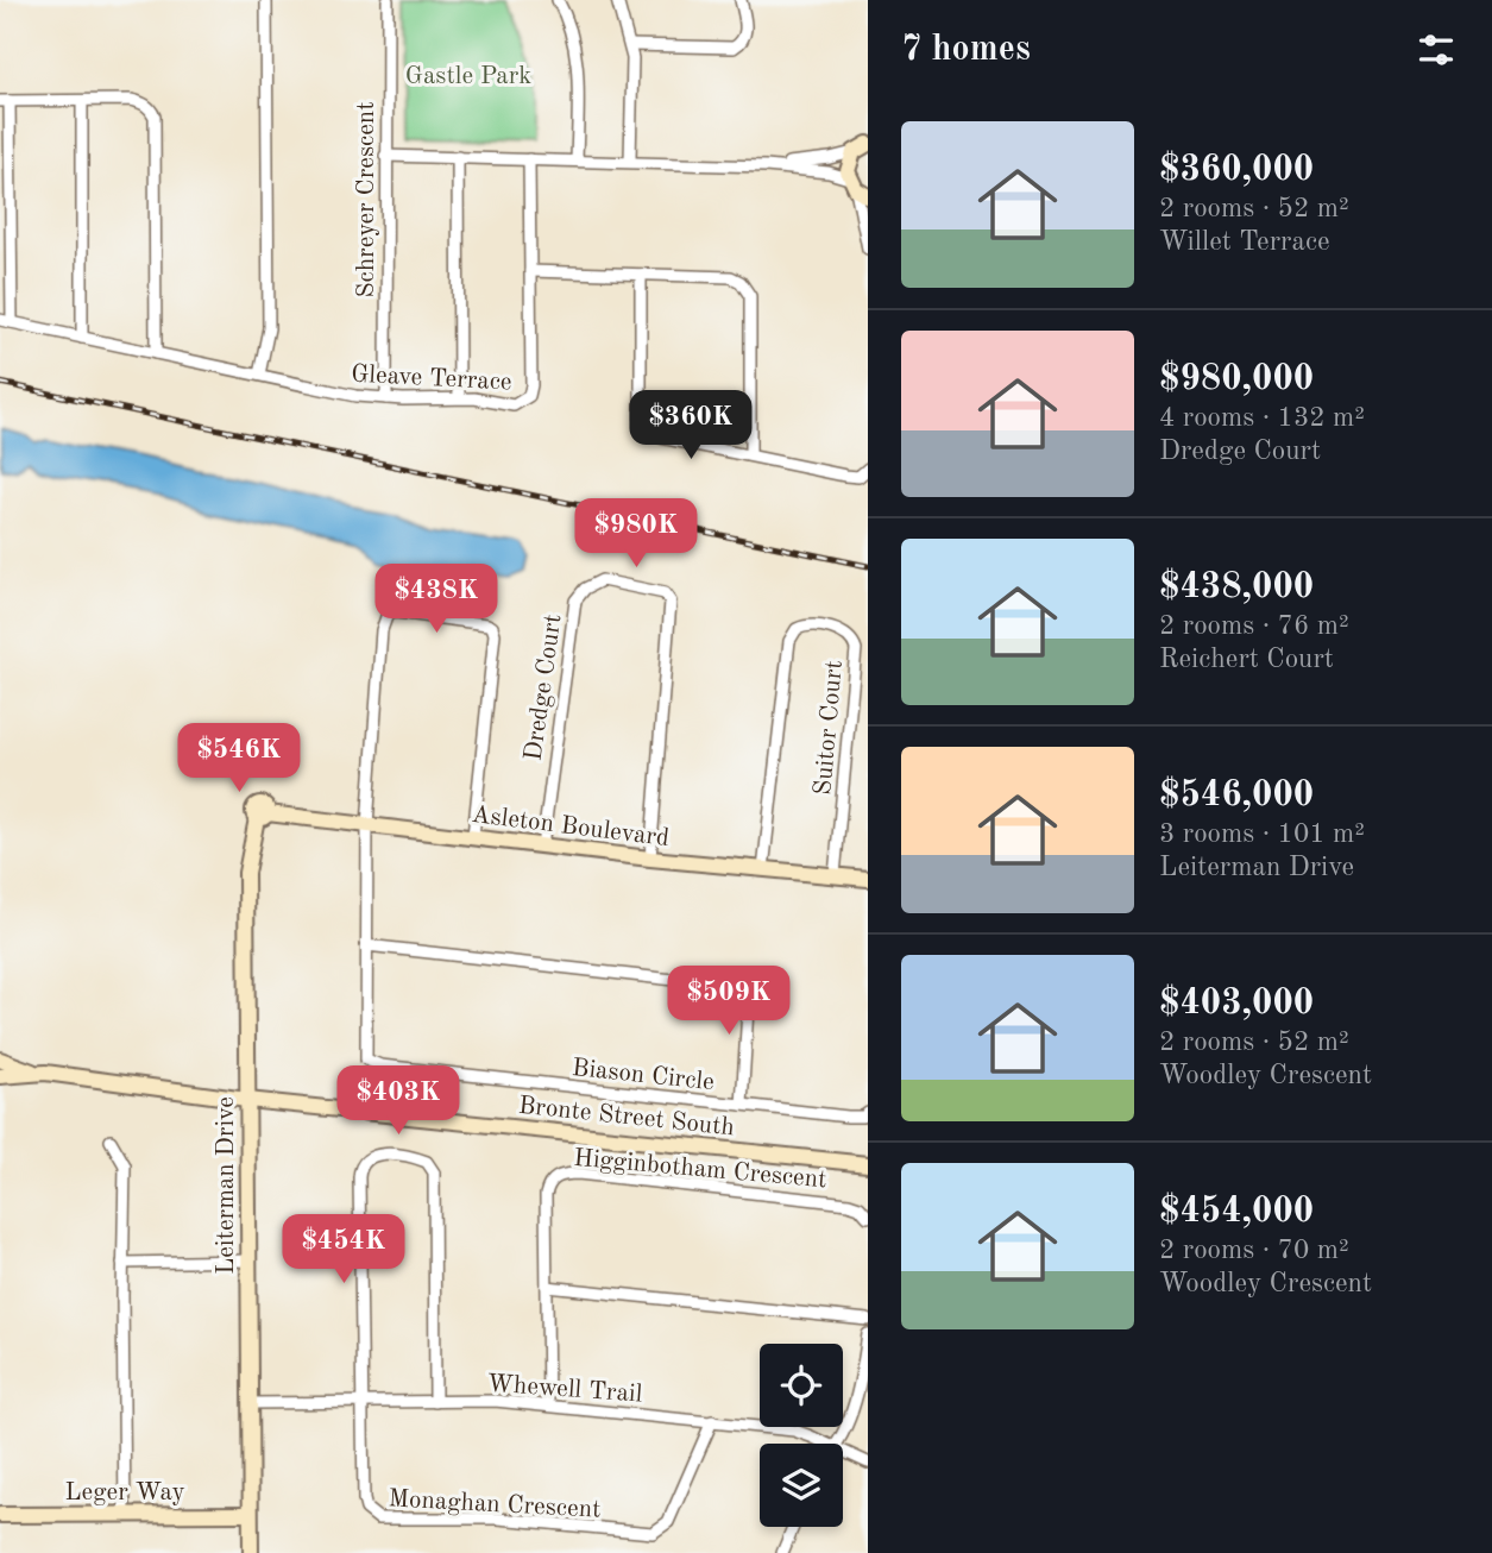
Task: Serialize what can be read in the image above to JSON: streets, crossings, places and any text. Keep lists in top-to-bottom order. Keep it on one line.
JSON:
{"streets":{"street":["Schreyer Crescent","Gleave Terrace","Dredge Court","Suitor Court","Asleton Boulevard","Biason Circle","Bronte Street South","Higginbotham Crescent","Leiterman Drive","Whewell Trail","Leger Way","Monaghan Crescent"]},"crossings":[["Schreyer Crescent","Gleave Terrace"],["Dredge Court","Asleton Boulevard"],["Suitor Court","Asleton Boulevard"],["Asleton Boulevard","Biason Circle"],["Asleton Boulevard","Leiterman Drive"],["Bronte Street South","Leiterman Drive"],["Higginbotham Crescent","Whewell Trail"],["Leiterman Drive","Whewell Trail"],["Leiterman Drive","Leger Way"],["Whewell Trail","Monaghan Crescent"]],"parks":["Gastle Park"],"page":{"heading":"7 homes","list":[{"name":"$360,000","note":"2 rooms · 52 m² · Willet Terrace"},{"name":"$980,000","note":"4 rooms · 132 m² · Dredge Court"},{"name":"$438,000","note":"2 rooms · 76 m² · Reichert Court"},{"name":"$546,000","note":"3 rooms · 101 m² · Leiterman Drive"},{"name":"$403,000","note":"2 rooms · 52 m² · Woodley Crescent"},{"name":"$454,000","note":"2 rooms · 70 m² · Woodley Crescent"}],"price":["$360K","$980K","$438K","$546K","$509K","$403K","$454K"]}}
